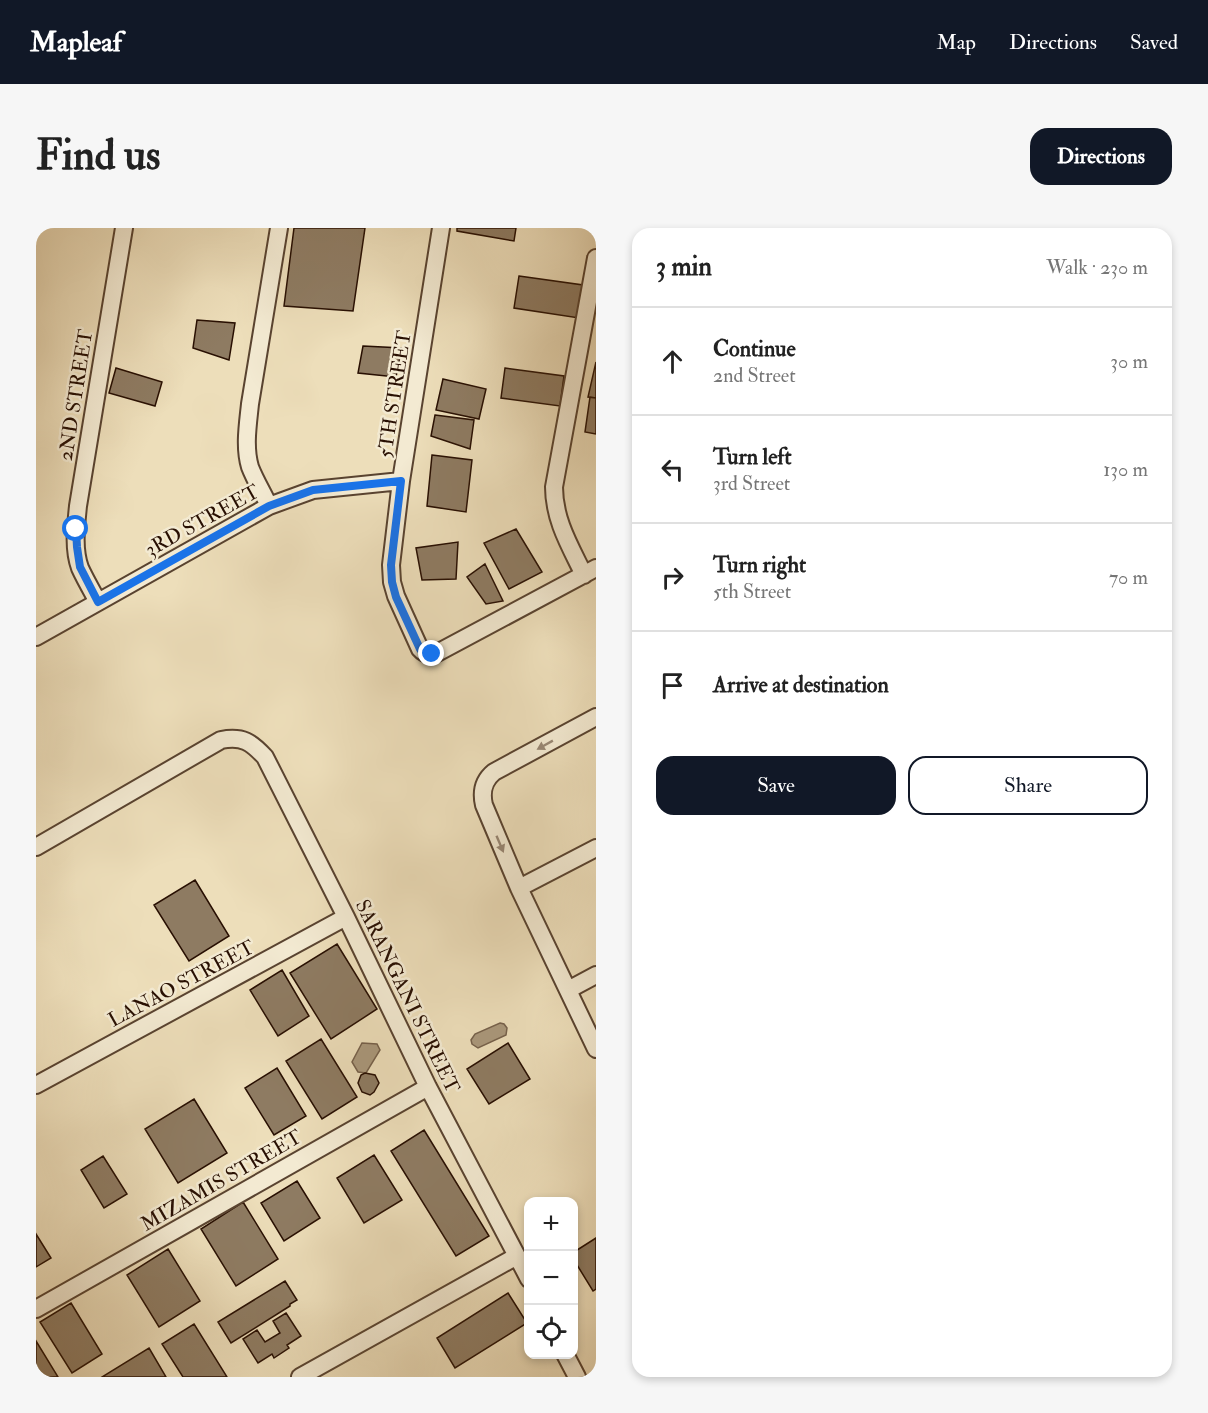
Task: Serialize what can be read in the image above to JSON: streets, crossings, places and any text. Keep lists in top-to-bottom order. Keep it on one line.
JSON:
{"streets":{"street":["5TH STREET","2ND STREET","3RD STREET","LANAO STREET","SARANGANI STREET","MIZAMIS STREET"]},"crossings":[["5TH STREET","3RD STREET"],["2ND STREET","3RD STREET"],["LANAO STREET","SARANGANI STREET"],["SARANGANI STREET","MIZAMIS STREET"]],"page":{"header":"Mapleaf","nav":["Map","Directions","Saved"],"buttons":["Directions",["Save","Share"]],"title":"Find us","heading":["3 min","Walk · 230 m"],"list":[["Continue","2nd Street","30 m"],["Turn left","3rd Street","130 m"],["Turn right","5th Street","70 m"],"Arrive at destination"],"map_buttons":["+","−"]}}
